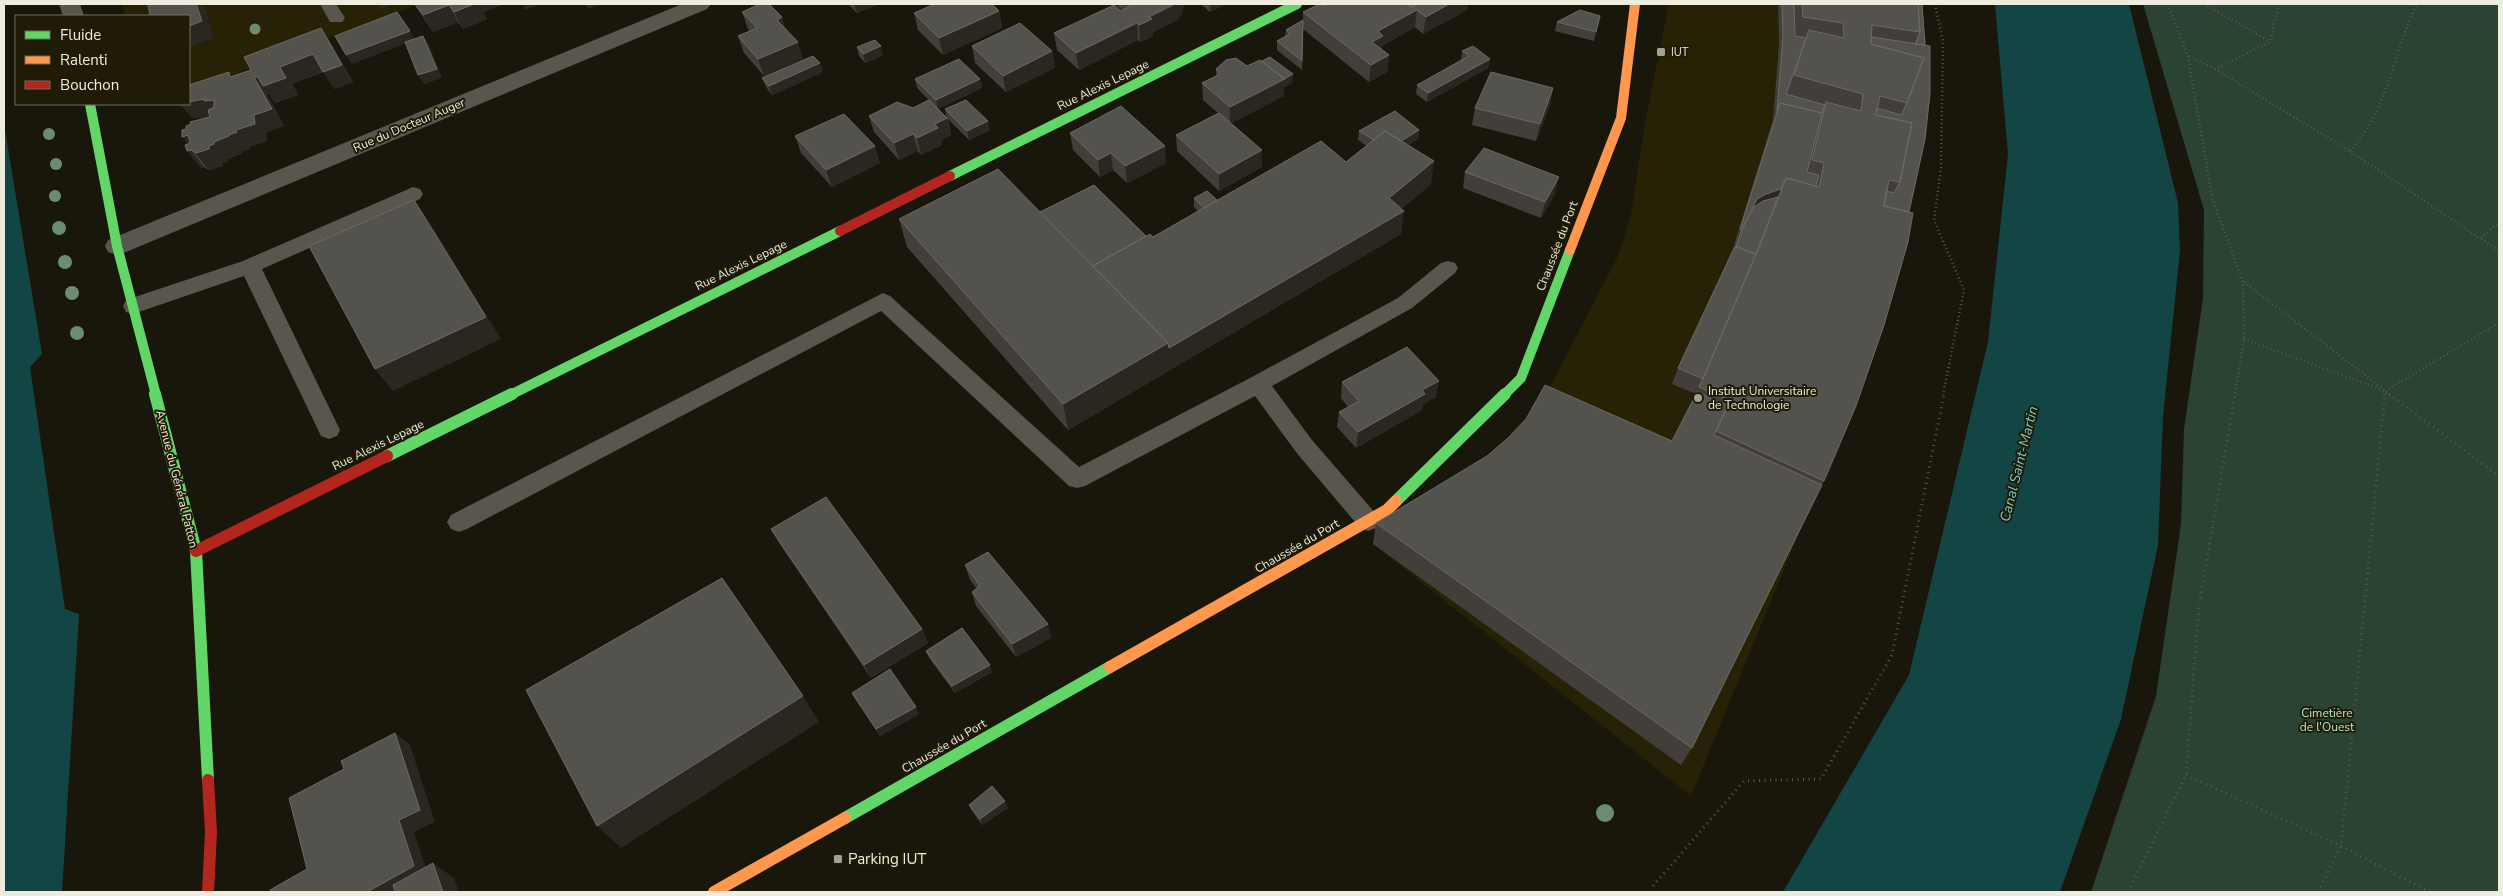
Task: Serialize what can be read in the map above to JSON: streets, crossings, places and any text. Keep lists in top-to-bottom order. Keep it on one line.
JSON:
{"streets":{"street":["Rue Alexis Lepage","Rue du Docteur Auger","Chaussée du Port","Avenue du Général Patton"]},"crossings":[["Rue Alexis Lepage","Avenue du Général Patton"],["Rue du Docteur Auger","Avenue du Général Patton"]],"water":["Canal Saint-Martin"],"parks":["Cimetière de l'Ouest"],"places":{"transit":["IUT","Parking IUT"],"other":["Institut Universitaire de Technologie"]},"legend":["Fluide","Ralenti","Bouchon"]}
